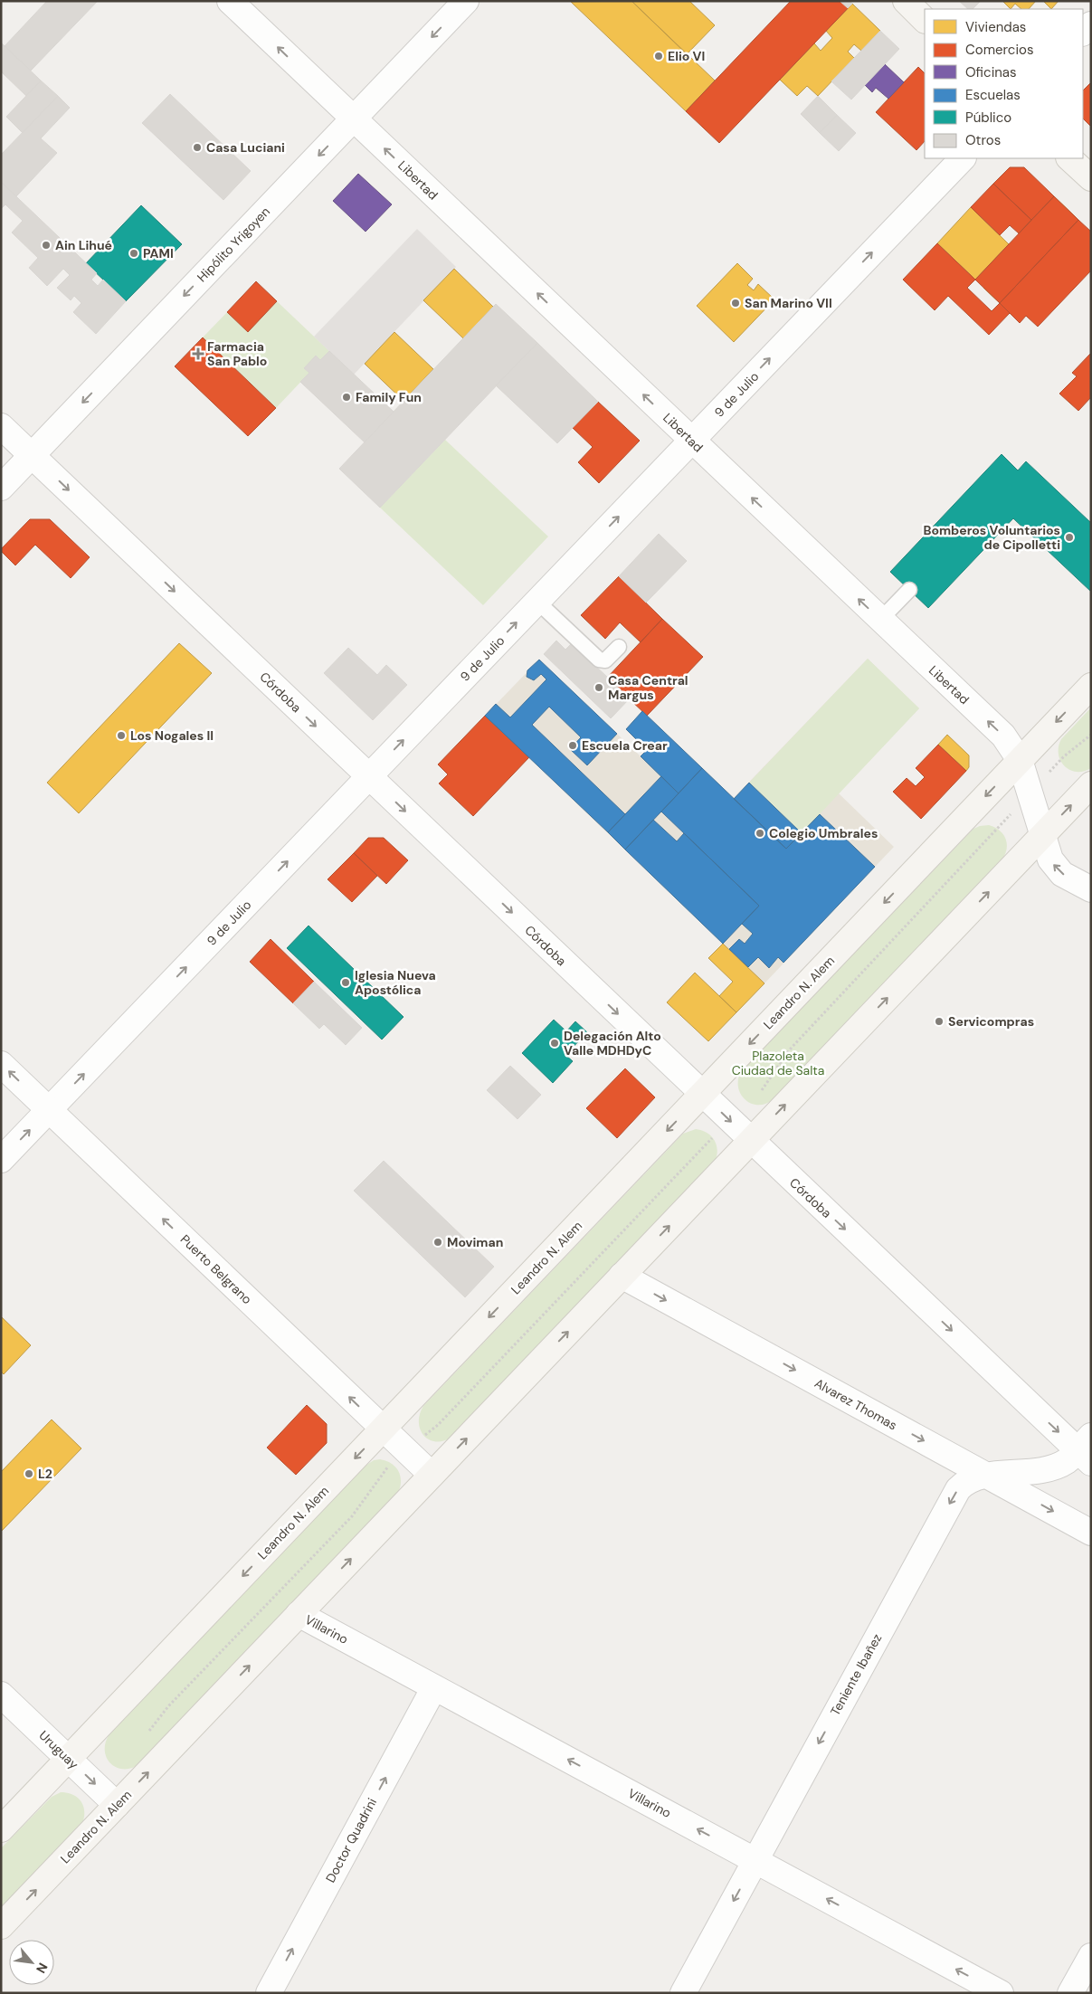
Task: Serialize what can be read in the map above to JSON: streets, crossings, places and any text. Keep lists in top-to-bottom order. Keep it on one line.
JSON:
{"streets":{"main road":["Leandro N. Alem"],"street":["Libertad","Hipólito Yrigoyen","9 de Julio","Córdoba","Puerto Belgrano","Alvarez Thomas","Villarino","Teniente Ibañez","Uruguay","Doctor Quadrini"]},"crossings":[["Libertad","Hipólito Yrigoyen"],["Libertad","9 de Julio"],["Libertad","Leandro N. Alem"],["Hipólito Yrigoyen","Córdoba"],["9 de Julio","Córdoba"],["9 de Julio","Puerto Belgrano"],["Córdoba","Leandro N. Alem"],["Córdoba","Teniente Ibañez"],["Leandro N. Alem","Puerto Belgrano"],["Leandro N. Alem","Alvarez Thomas"],["Leandro N. Alem","Villarino"],["Leandro N. Alem","Uruguay"],["Alvarez Thomas","Teniente Ibañez"],["Villarino","Teniente Ibañez"],["Villarino","Doctor Quadrini"]],"one_way":["Libertad","Hipólito Yrigoyen","9 de Julio","Córdoba","Puerto Belgrano","Alvarez Thomas","Villarino","Teniente Ibañez","Uruguay","Doctor Quadrini"],"parks":["Plazoleta Ciudad de Salta"],"places":{"other":["Elio VI","Casa Luciani","Ain Lihué","PAMI","San Marino VII","Family Fun","Bomberos Voluntarios de Cipolletti","Casa Central Margus","Los Nogales II","Escuela Crear","Colegio Umbrales","Iglesia Nueva Apostólica","Servicompras","Delegación Alto Valle MDHDyC","Moviman","L2"],"health":["Farmacia San Pablo"]},"legend":["Viviendas","Comercios","Oficinas","Escuelas","Público","Otros"],"north":"bottom right"}
